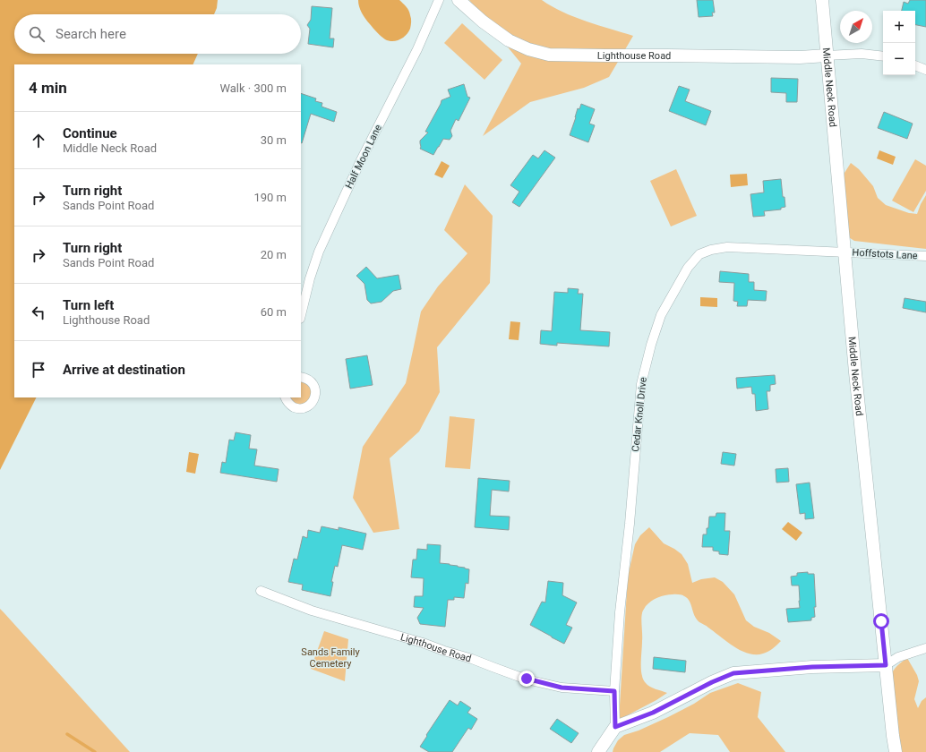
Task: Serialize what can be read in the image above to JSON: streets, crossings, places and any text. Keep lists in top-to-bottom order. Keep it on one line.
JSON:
{"streets":{"street":["Lighthouse Road","Middle Neck Road","Half Moon Lane","Hoffstots Lane","Cedar Knoll Drive"]},"crossings":[["Lighthouse Road","Middle Neck Road"],["Lighthouse Road","Cedar Knoll Drive"],["Middle Neck Road","Hoffstots Lane"],["Middle Neck Road","Cedar Knoll Drive"],["Hoffstots Lane","Cedar Knoll Drive"]],"parks":["Sands Family Cemetery"],"north":"top right","page":{"map_buttons":["+","−"],"search":"Search here","heading":["4 min","Walk · 300 m"],"list":[["Continue","Middle Neck Road","30 m"],["Turn right","Sands Point Road","190 m"],["Turn right","Sands Point Road","20 m"],["Turn left","Lighthouse Road","60 m"],"Arrive at destination"]}}
